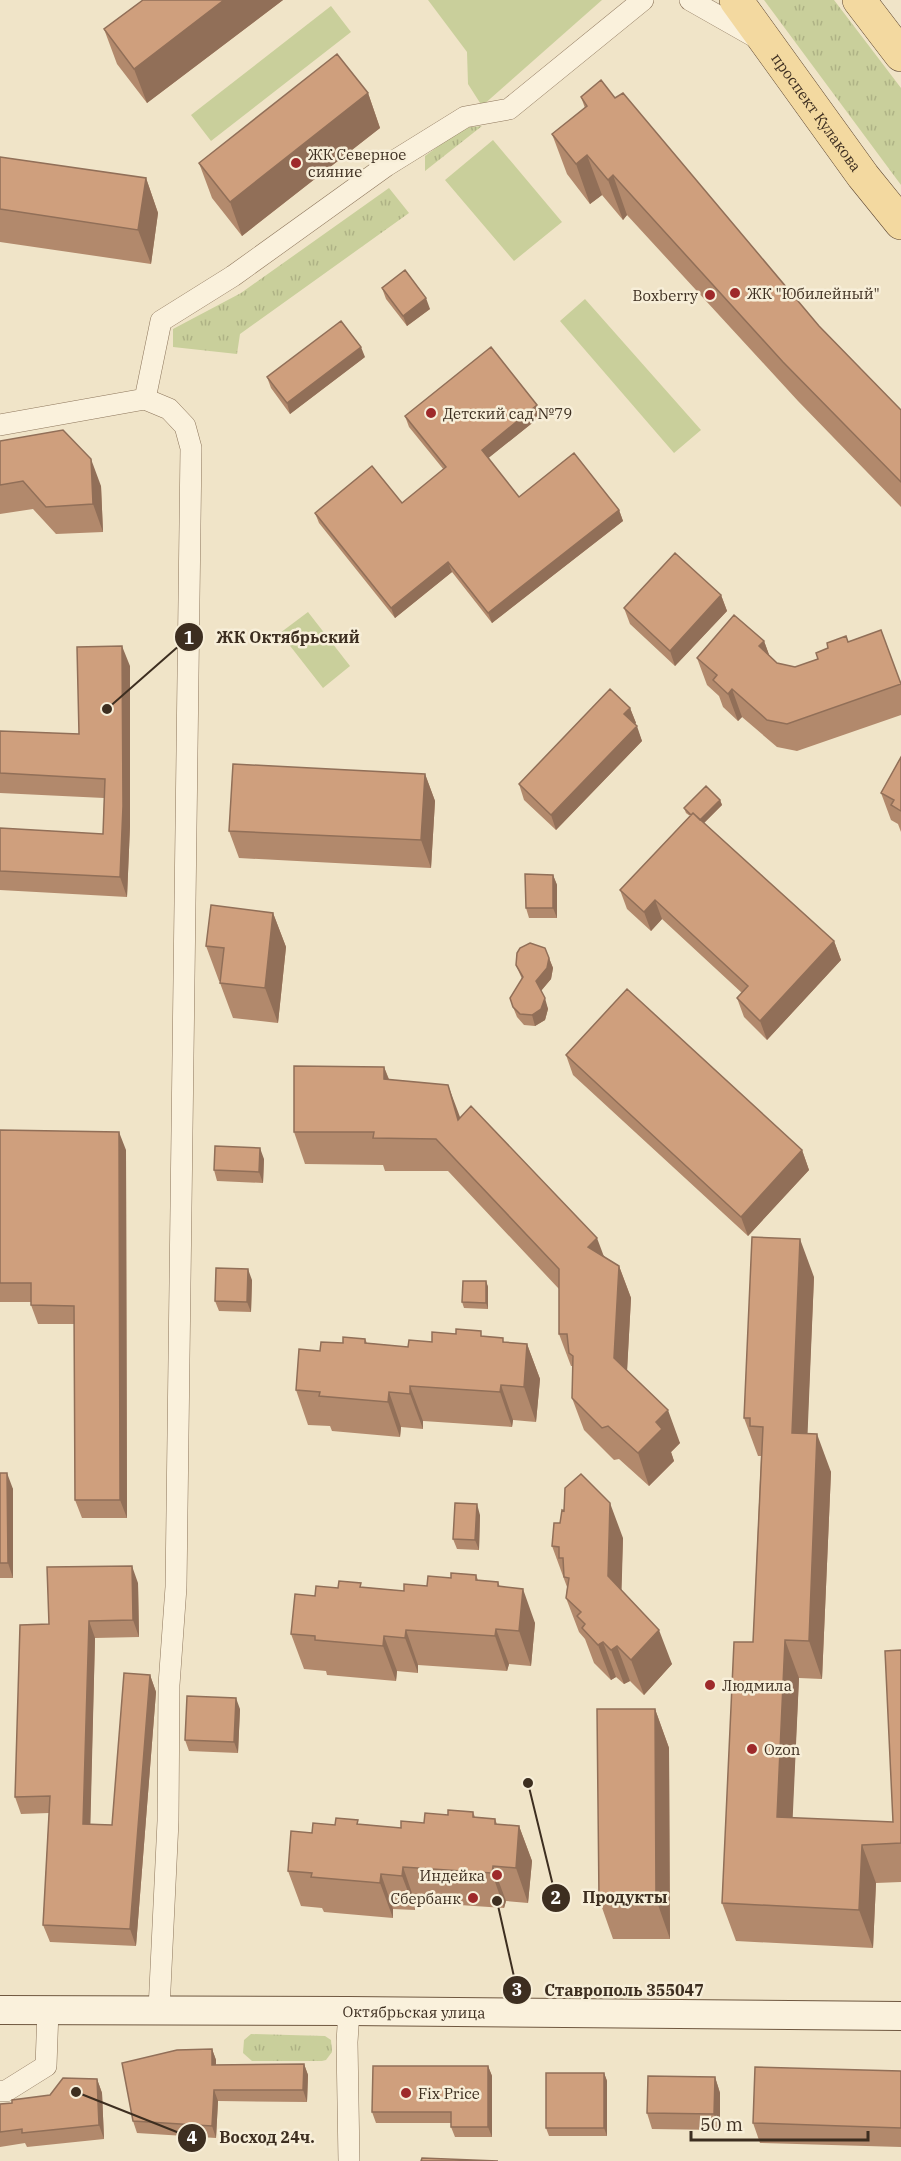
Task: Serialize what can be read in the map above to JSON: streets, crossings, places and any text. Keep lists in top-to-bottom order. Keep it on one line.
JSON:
{"streets":{"main road":["проспект Кулакова","Октябрьская улица"]},"places":["ЖК Северное сияние","ЖК \"Юбилейный\"","Boxberry","Детский сад №79","ЖК Октябрьский","Людмила","Ozon","Продукты","Индейка","Сбербанк","Ставрополь 355047","Восход 24ч.","Fix Price"],"scale_bar":"50 m"}
